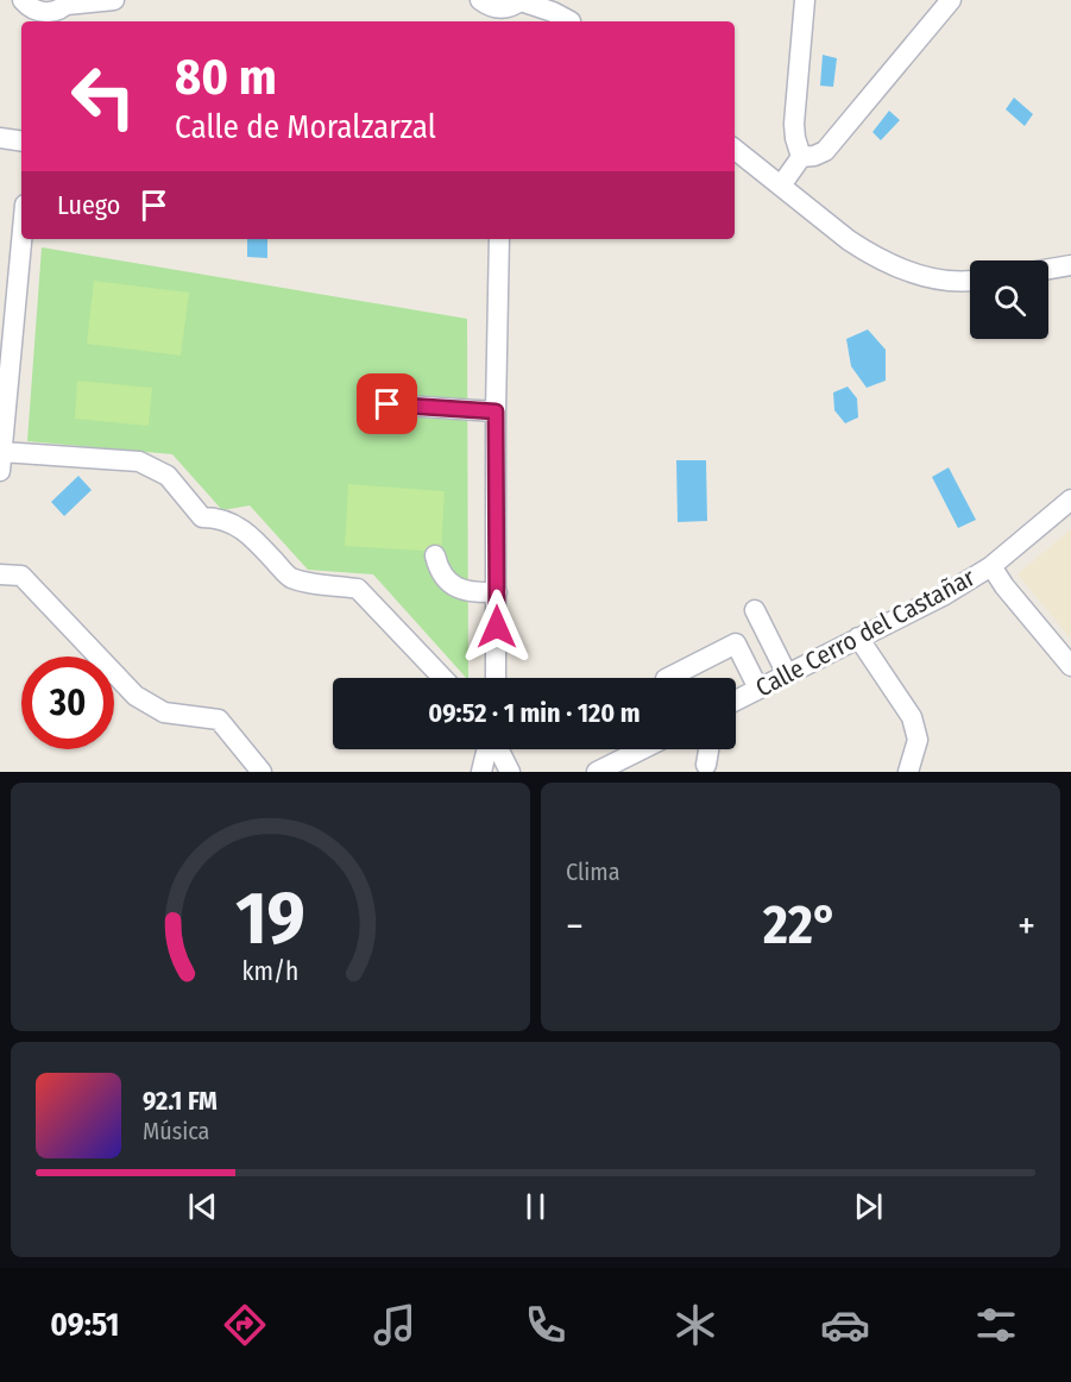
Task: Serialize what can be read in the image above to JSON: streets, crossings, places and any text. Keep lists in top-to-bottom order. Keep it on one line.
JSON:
{"streets":{"street":["Calle Cerro del Castañar"]},"page":{"turn":["80 m","Calle de Moralzarzal"],"then":"Luego","limit":"30","trip":"09:52 · 1 min · 120 m","tile":"Clima","heat":["−","22°","+"],"song":["92.1 FM","Música"],"tabs":"09:51","gauge":["19","km/h"]}}
